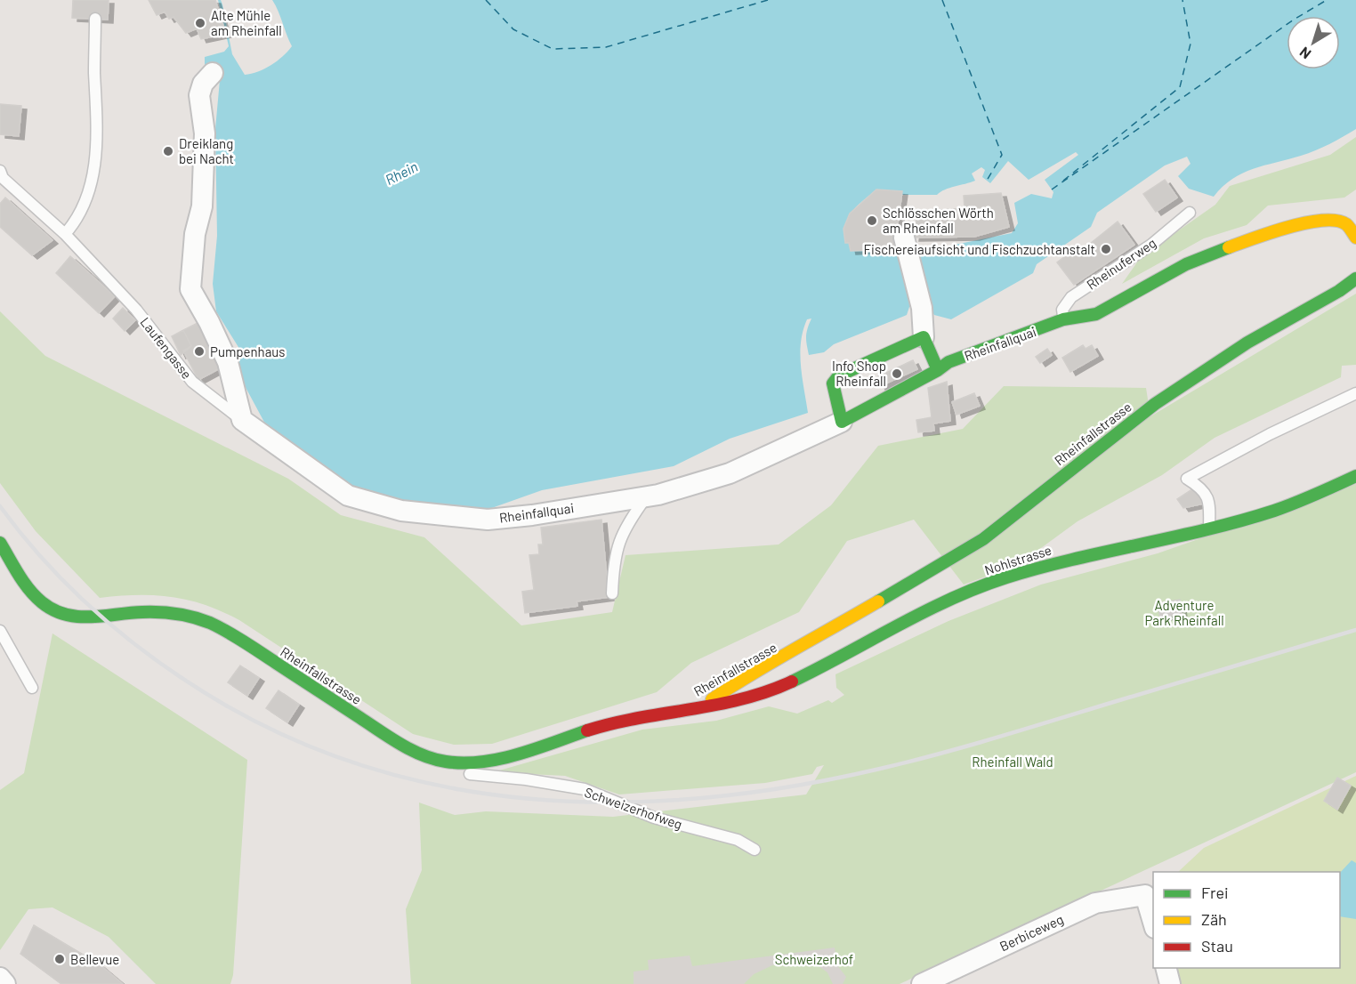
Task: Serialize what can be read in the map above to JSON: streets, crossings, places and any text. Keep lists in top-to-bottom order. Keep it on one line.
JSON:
{"streets":{"street":["Rheinfallquai","Rheinfallstrasse","Nohlstrasse","Berbiceweg"],"lane":["Rheinuferweg","Laufengasse","Schweizerhofweg"]},"crossings":[["Rheinuferweg","Rheinfallquai"],["Rheinfallquai","Laufengasse"],["Rheinfallstrasse","Nohlstrasse"],["Rheinfallstrasse","Schweizerhofweg"]],"water":["Rhein"],"parks":["Adventure Park Rheinfall","Rheinfall Wald","Schweizerhof"],"places":["Alte Mühle am Rheinfall","Dreiklang bei Nacht","Schlösschen Wörth am Rheinfall","Fischereiaufsicht und Fischzuchtanstalt","Pumpenhaus","Info Shop Rheinfall","Bellevue"],"legend":["Frei","Zäh","Stau"],"north":"bottom left"}
